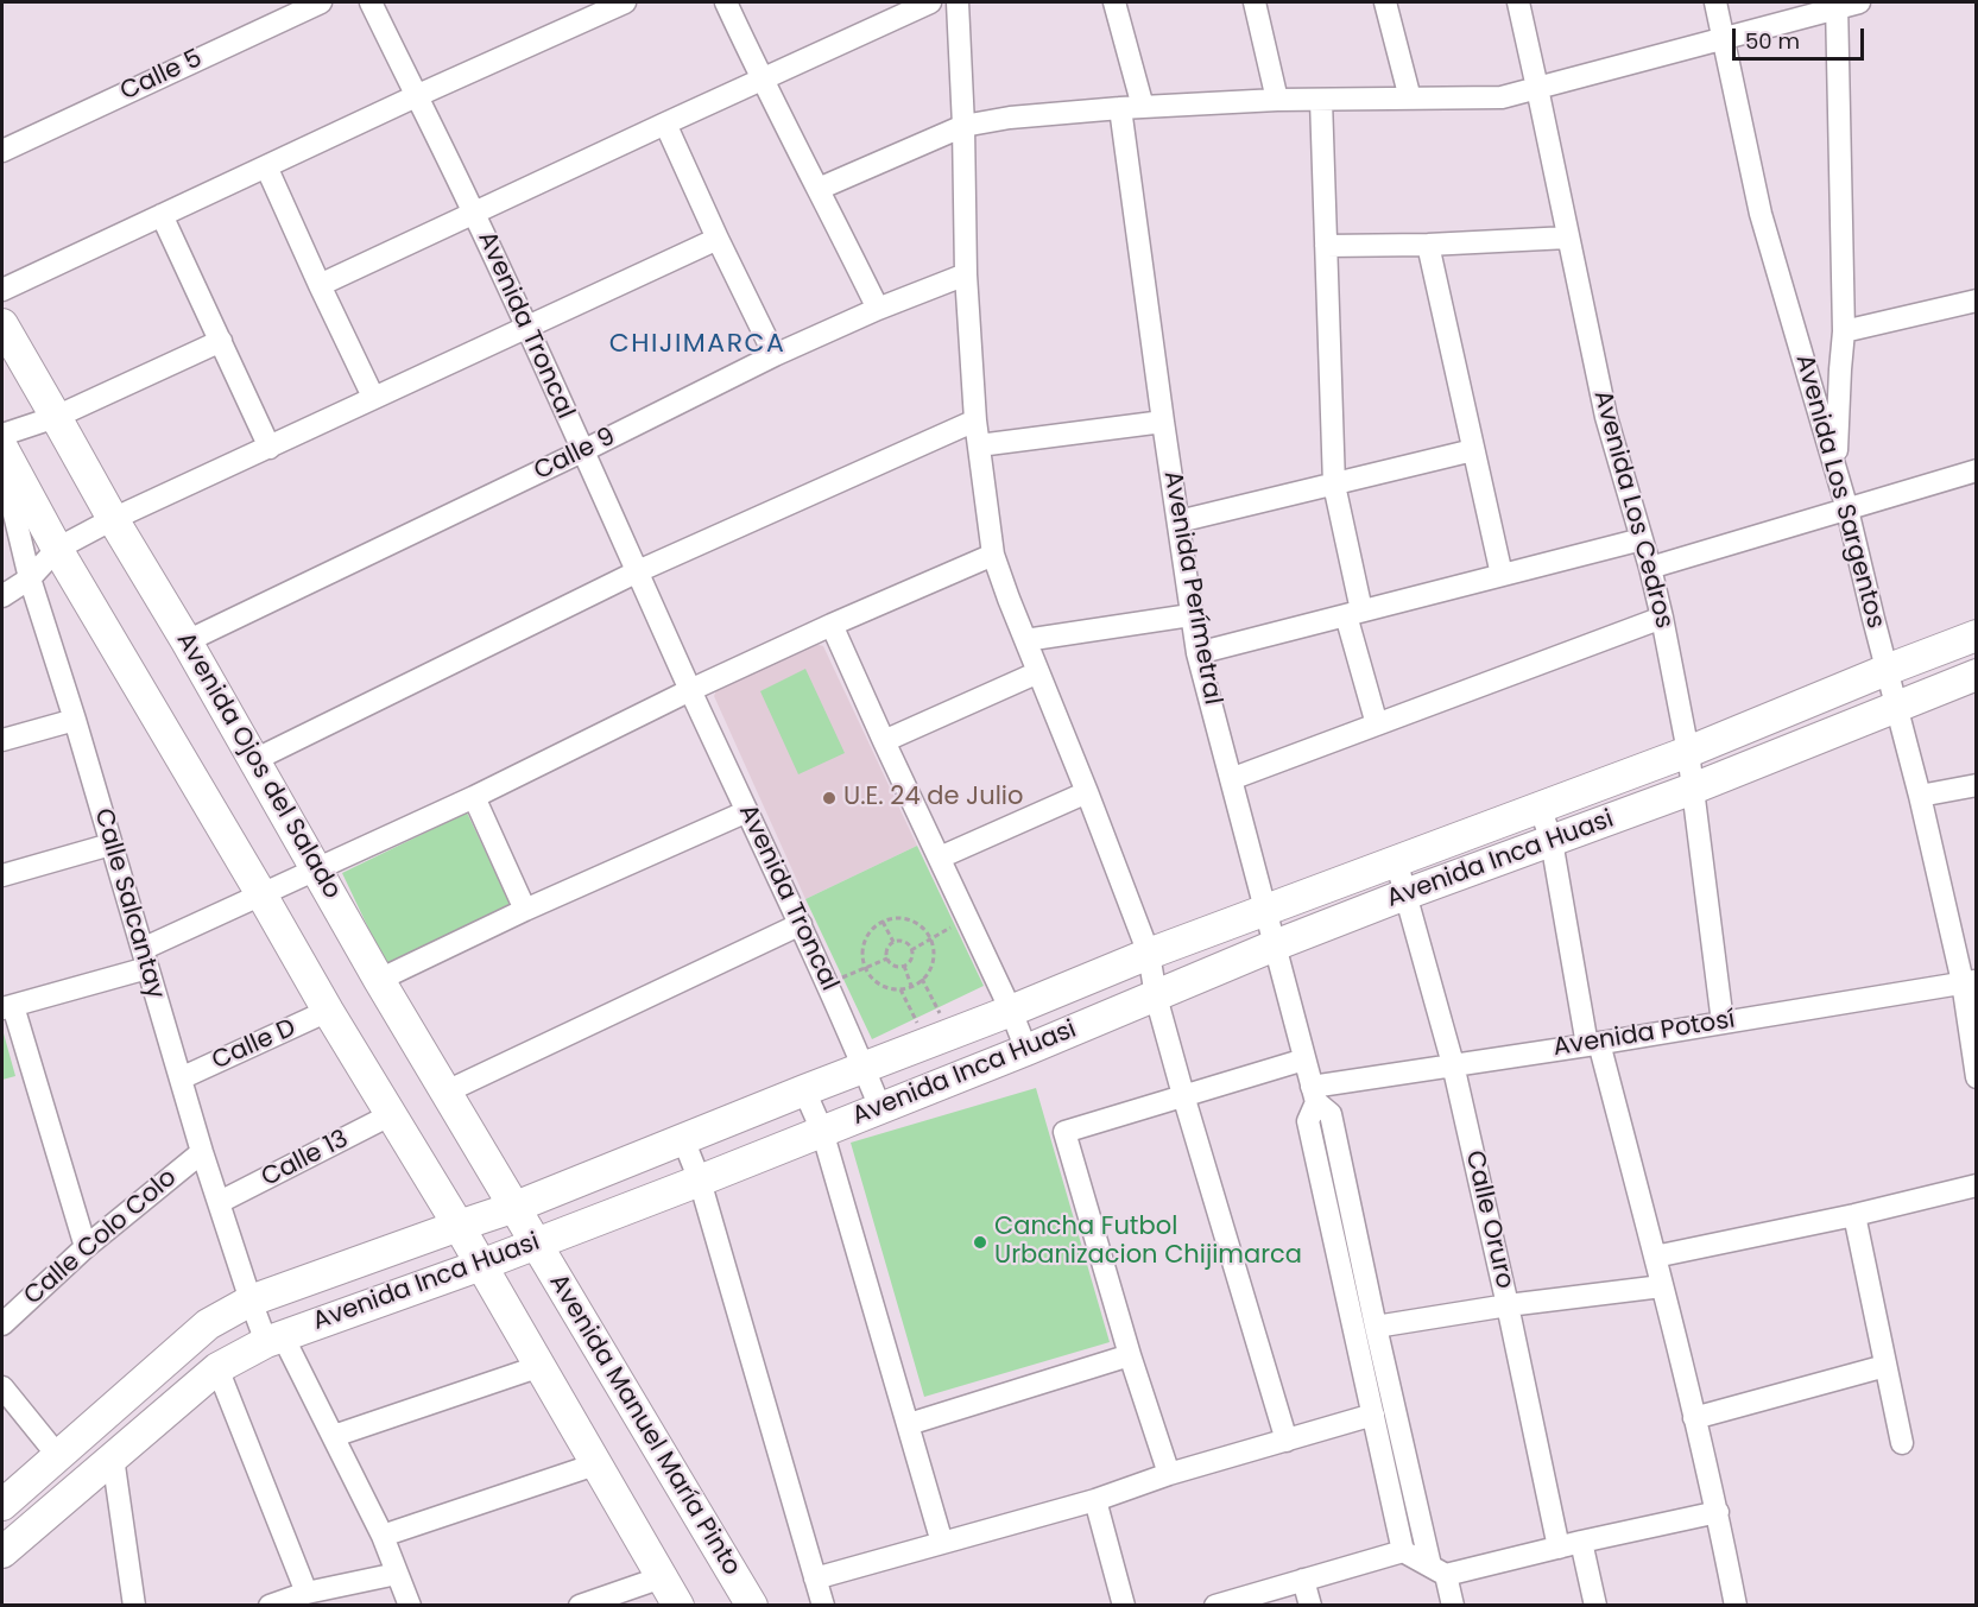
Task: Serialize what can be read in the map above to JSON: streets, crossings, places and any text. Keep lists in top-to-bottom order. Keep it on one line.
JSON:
{"streets":{"street":["Calle 5","Avenida Troncal","Calle 9","Avenida Los Sargentos","Avenida Los Cedros","Avenida Perímetral","Avenida Ojos del Salado","Avenida Inca Huasi","Calle Salcantay","Avenida Potosí","Calle D","Calle 13","Calle Oruro","Calle Colo Colo","Avenida Manuel María Pinto"]},"crossings":[["Avenida Troncal","Calle 9"],["Avenida Troncal","Avenida Inca Huasi"],["Calle 9","Avenida Ojos del Salado"],["Avenida Los Sargentos","Avenida Inca Huasi"],["Avenida Los Sargentos","Avenida Potosí"],["Avenida Los Cedros","Avenida Inca Huasi"],["Avenida Los Cedros","Avenida Potosí"],["Avenida Perímetral","Avenida Inca Huasi"],["Avenida Perímetral","Avenida Potosí"],["Avenida Ojos del Salado","Avenida Inca Huasi"],["Avenida Ojos del Salado","Avenida Manuel María Pinto"],["Avenida Inca Huasi","Calle Salcantay"],["Avenida Inca Huasi","Calle Oruro"],["Avenida Inca Huasi","Avenida Manuel María Pinto"],["Calle Salcantay","Calle D"],["Calle Salcantay","Calle 13"],["Calle Salcantay","Calle Colo Colo"],["Avenida Potosí","Calle Oruro"]],"districts":["CHIJIMARCA"],"places":["U.E. 24 de Julio","Cancha Futbol Urbanizacion Chijimarca"],"scale_bar":"50 m"}
